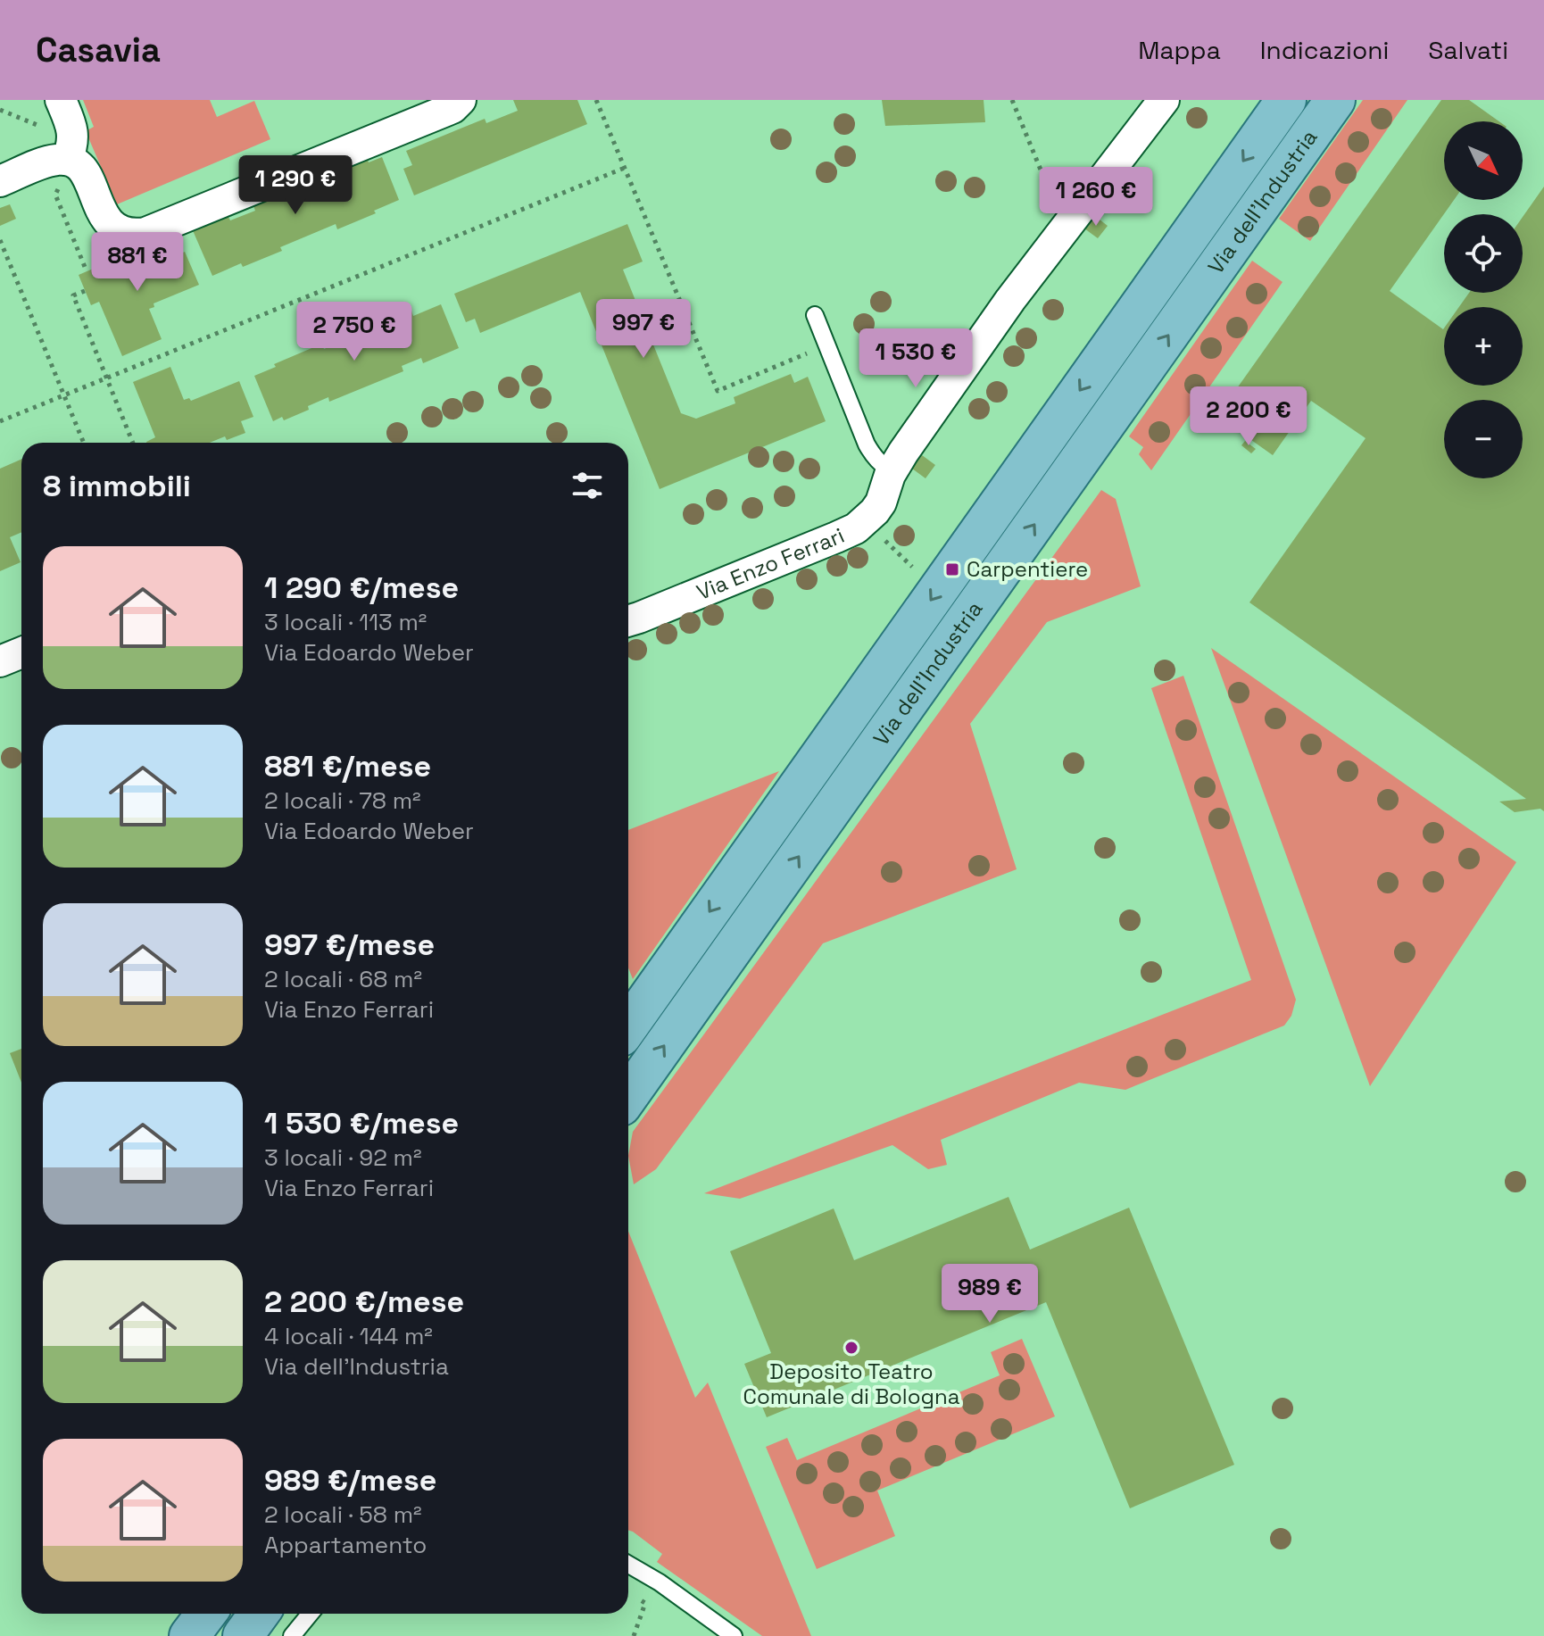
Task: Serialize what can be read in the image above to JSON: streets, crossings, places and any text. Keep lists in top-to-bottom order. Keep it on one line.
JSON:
{"streets":{"main road":["Via dell'Industria"],"street":["Via Enzo Ferrari"]},"places":{"transit":["Carpentiere"],"other":["Deposito Teatro Comunale di Bologna"]},"north":"bottom right","page":{"header":"Casavia","nav":["Mappa","Indicazioni","Salvati"],"map_buttons":["+","−"],"price":["1 290 €","1 260 €","881 €","997 €","2 750 €","1 530 €","2 200 €","989 €"],"heading":"8 immobili","list":[{"name":"1 290 €/mese","note":"3 locali · 113 m² · Via Edoardo Weber"},{"name":"881 €/mese","note":"2 locali · 78 m² · Via Edoardo Weber"},{"name":"997 €/mese","note":"2 locali · 68 m² · Via Enzo Ferrari"},{"name":"1 530 €/mese","note":"3 locali · 92 m² · Via Enzo Ferrari"},{"name":"2 200 €/mese","note":"4 locali · 144 m² · Via dell'Industria"},{"name":"989 €/mese","note":"2 locali · 58 m² · Appartamento"}]}}
